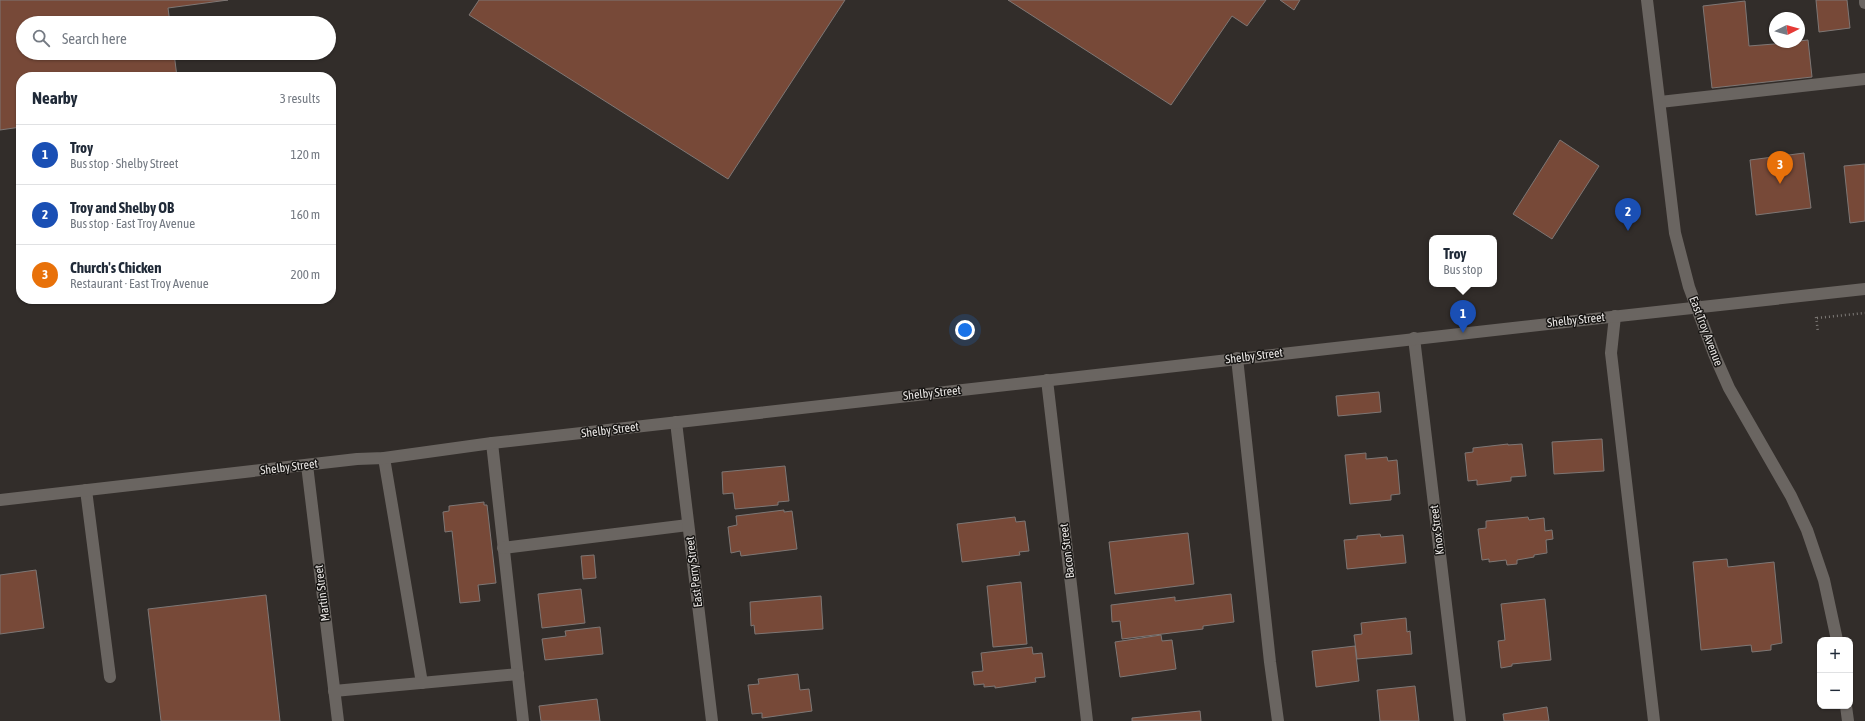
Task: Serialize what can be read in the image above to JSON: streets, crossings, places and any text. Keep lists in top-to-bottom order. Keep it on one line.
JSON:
{"streets":{"main road":["Shelby Street","East Troy Avenue","Knox Street","Bacon Street","East Perry Street","Martin Street"]},"crossings":[["Shelby Street","East Troy Avenue"],["Shelby Street","Knox Street"],["Shelby Street","Bacon Street"],["Shelby Street","East Perry Street"],["Shelby Street","Martin Street"]],"north":"right","page":{"search":"Search here","heading":["Nearby","3 results"],"list":[{"mark":"1","name":"Troy","note":"Bus stop · Shelby Street","value":"120 m"},{"mark":"2","name":"Troy and Shelby OB","note":"Bus stop · East Troy Avenue","value":"160 m"},{"mark":"3","name":"Church's Chicken","note":"Restaurant · East Troy Avenue","value":"200 m"}],"pins":["3","2","1"],"popup":["Troy","Bus stop"],"map_buttons":["+","−"]}}
